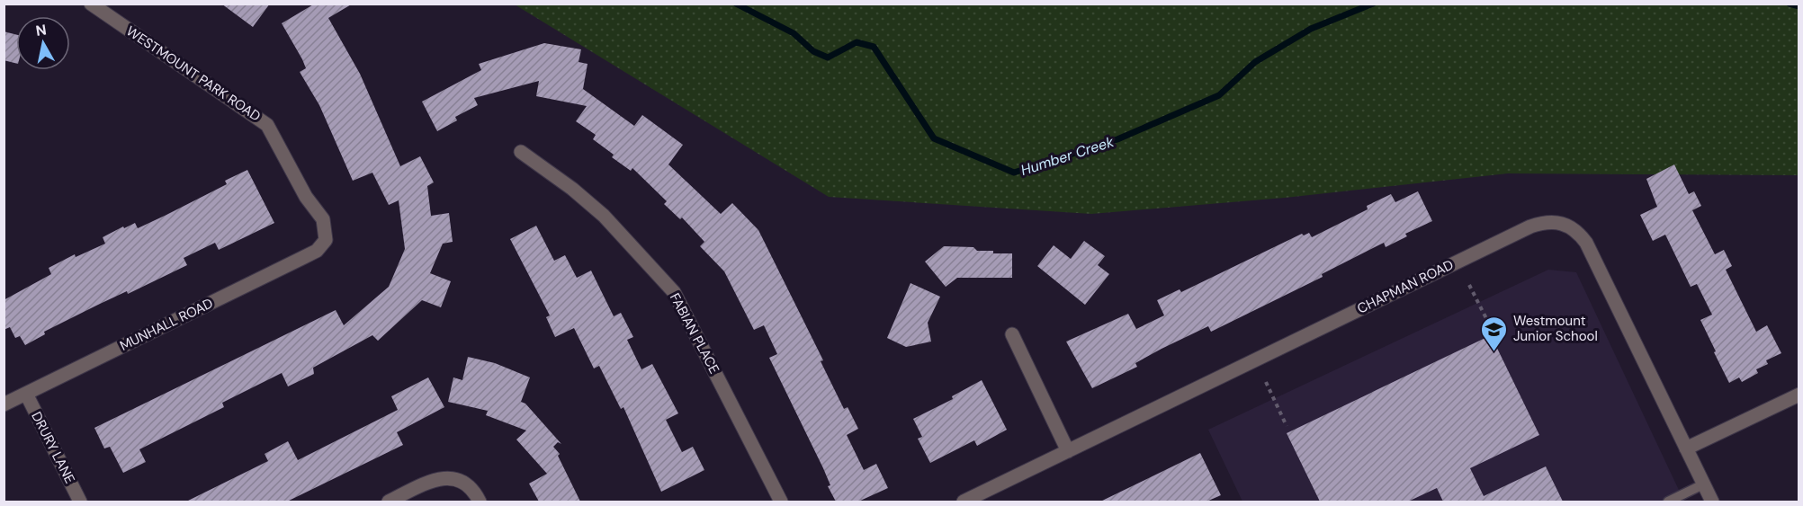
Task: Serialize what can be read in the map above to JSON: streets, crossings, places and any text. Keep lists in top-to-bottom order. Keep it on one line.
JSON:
{"streets":{"street":["WESTMOUNT PARK ROAD","CHAPMAN ROAD","MUNHALL ROAD","FABIAN PLACE","DRURY LANE"]},"crossings":[["WESTMOUNT PARK ROAD","MUNHALL ROAD"],["MUNHALL ROAD","DRURY LANE"]],"water":["Humber Creek"],"places":{"school or university":["Westmount Junior School"]},"north":"top"}
